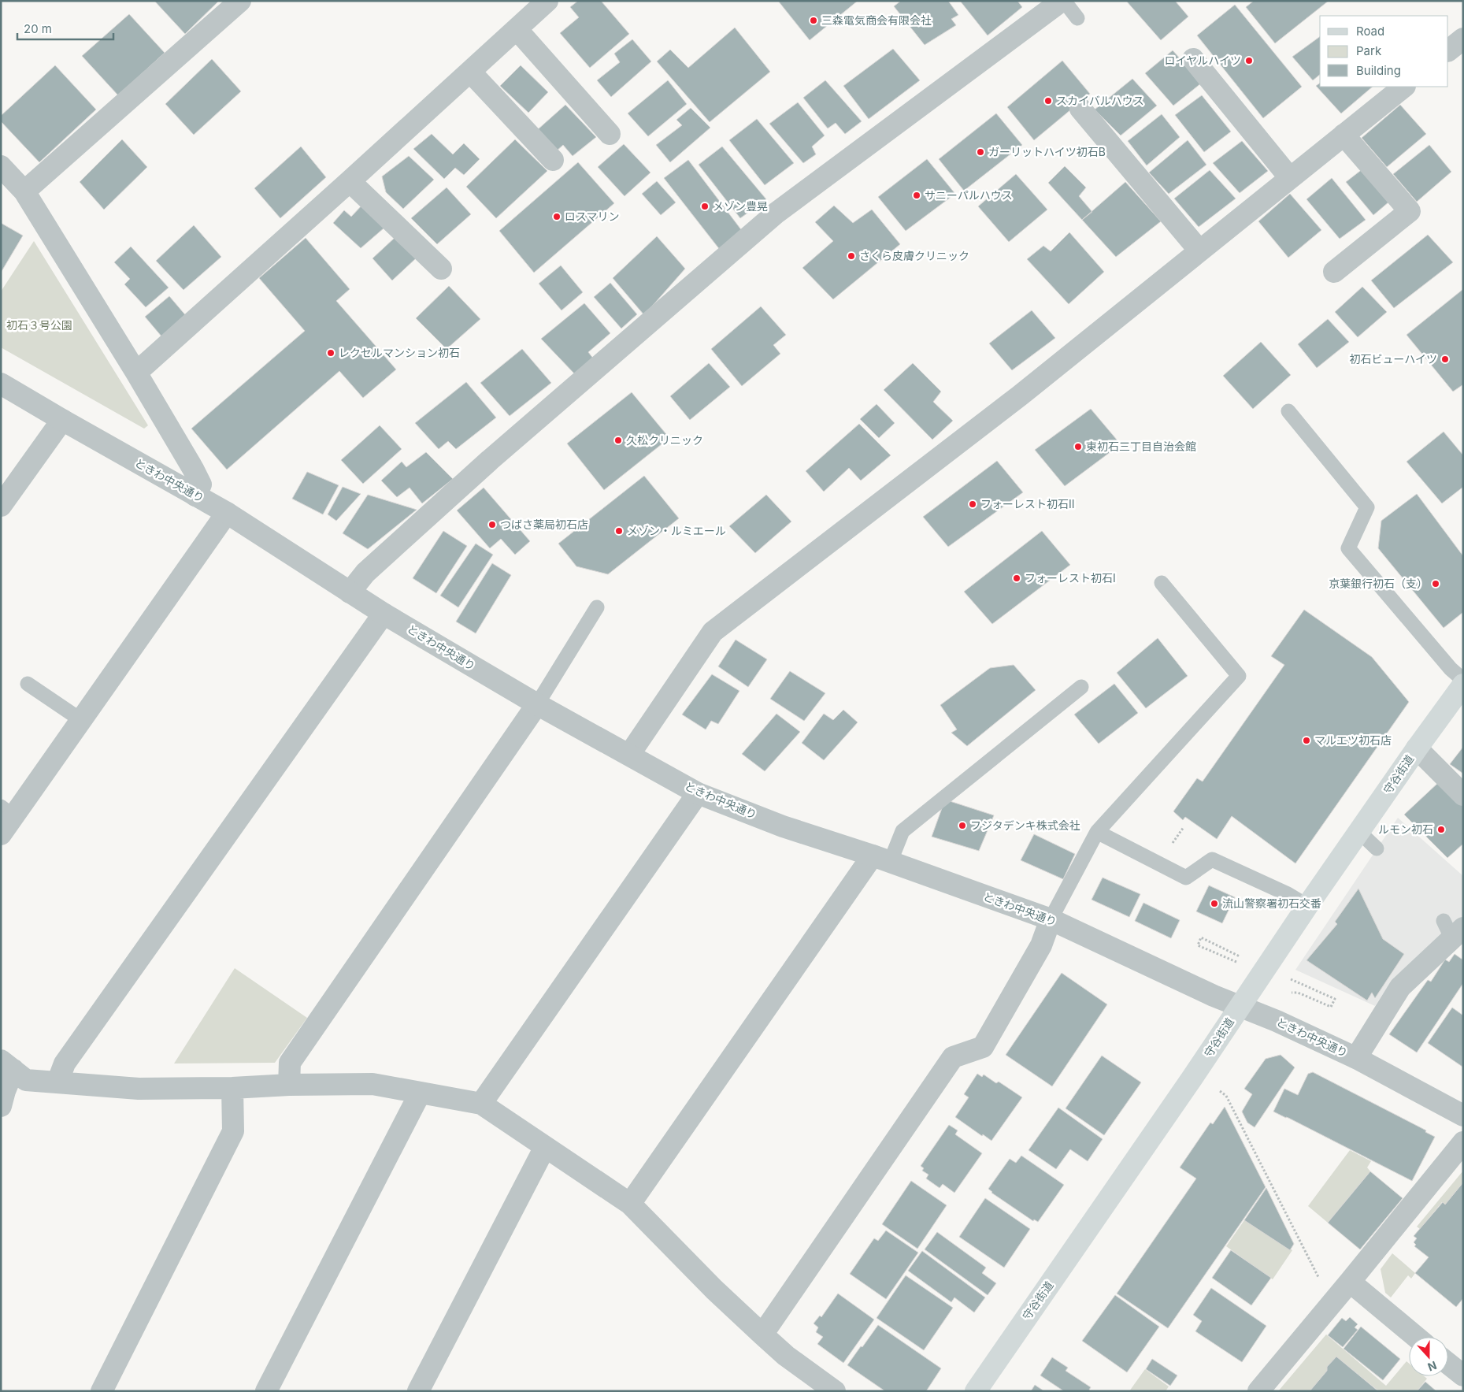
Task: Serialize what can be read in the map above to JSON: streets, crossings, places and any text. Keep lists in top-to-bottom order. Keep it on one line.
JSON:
{"streets":{"main road":["守谷街道"],"street":["ときわ中央通り"]},"crossings":[["ときわ中央通り","守谷街道"]],"parks":["初石３号公園"],"places":["三森電気商会有限会社","ロイヤルハイツ","スカイバルハウス","ガーリットハイツ初石B","サニーパルハウス","メゾン豊晃","ロスマリン","さくら皮膚クリニック","レクセルマンション初石","初石ビューハイツ","久松クリニック","東初石三丁目自治会館","フォーレスト初石Ⅱ","つばさ薬局初石店","メゾン・ルミエール","フォーレスト初石Ⅰ","京葉銀行初石（支）","マルエツ初石店","フジタデンキ株式会社","ルモン初石","流山警察署初石交番"],"legend":["Road","Park","Building"],"scale_bar":"20 m","north":"bottom"}
